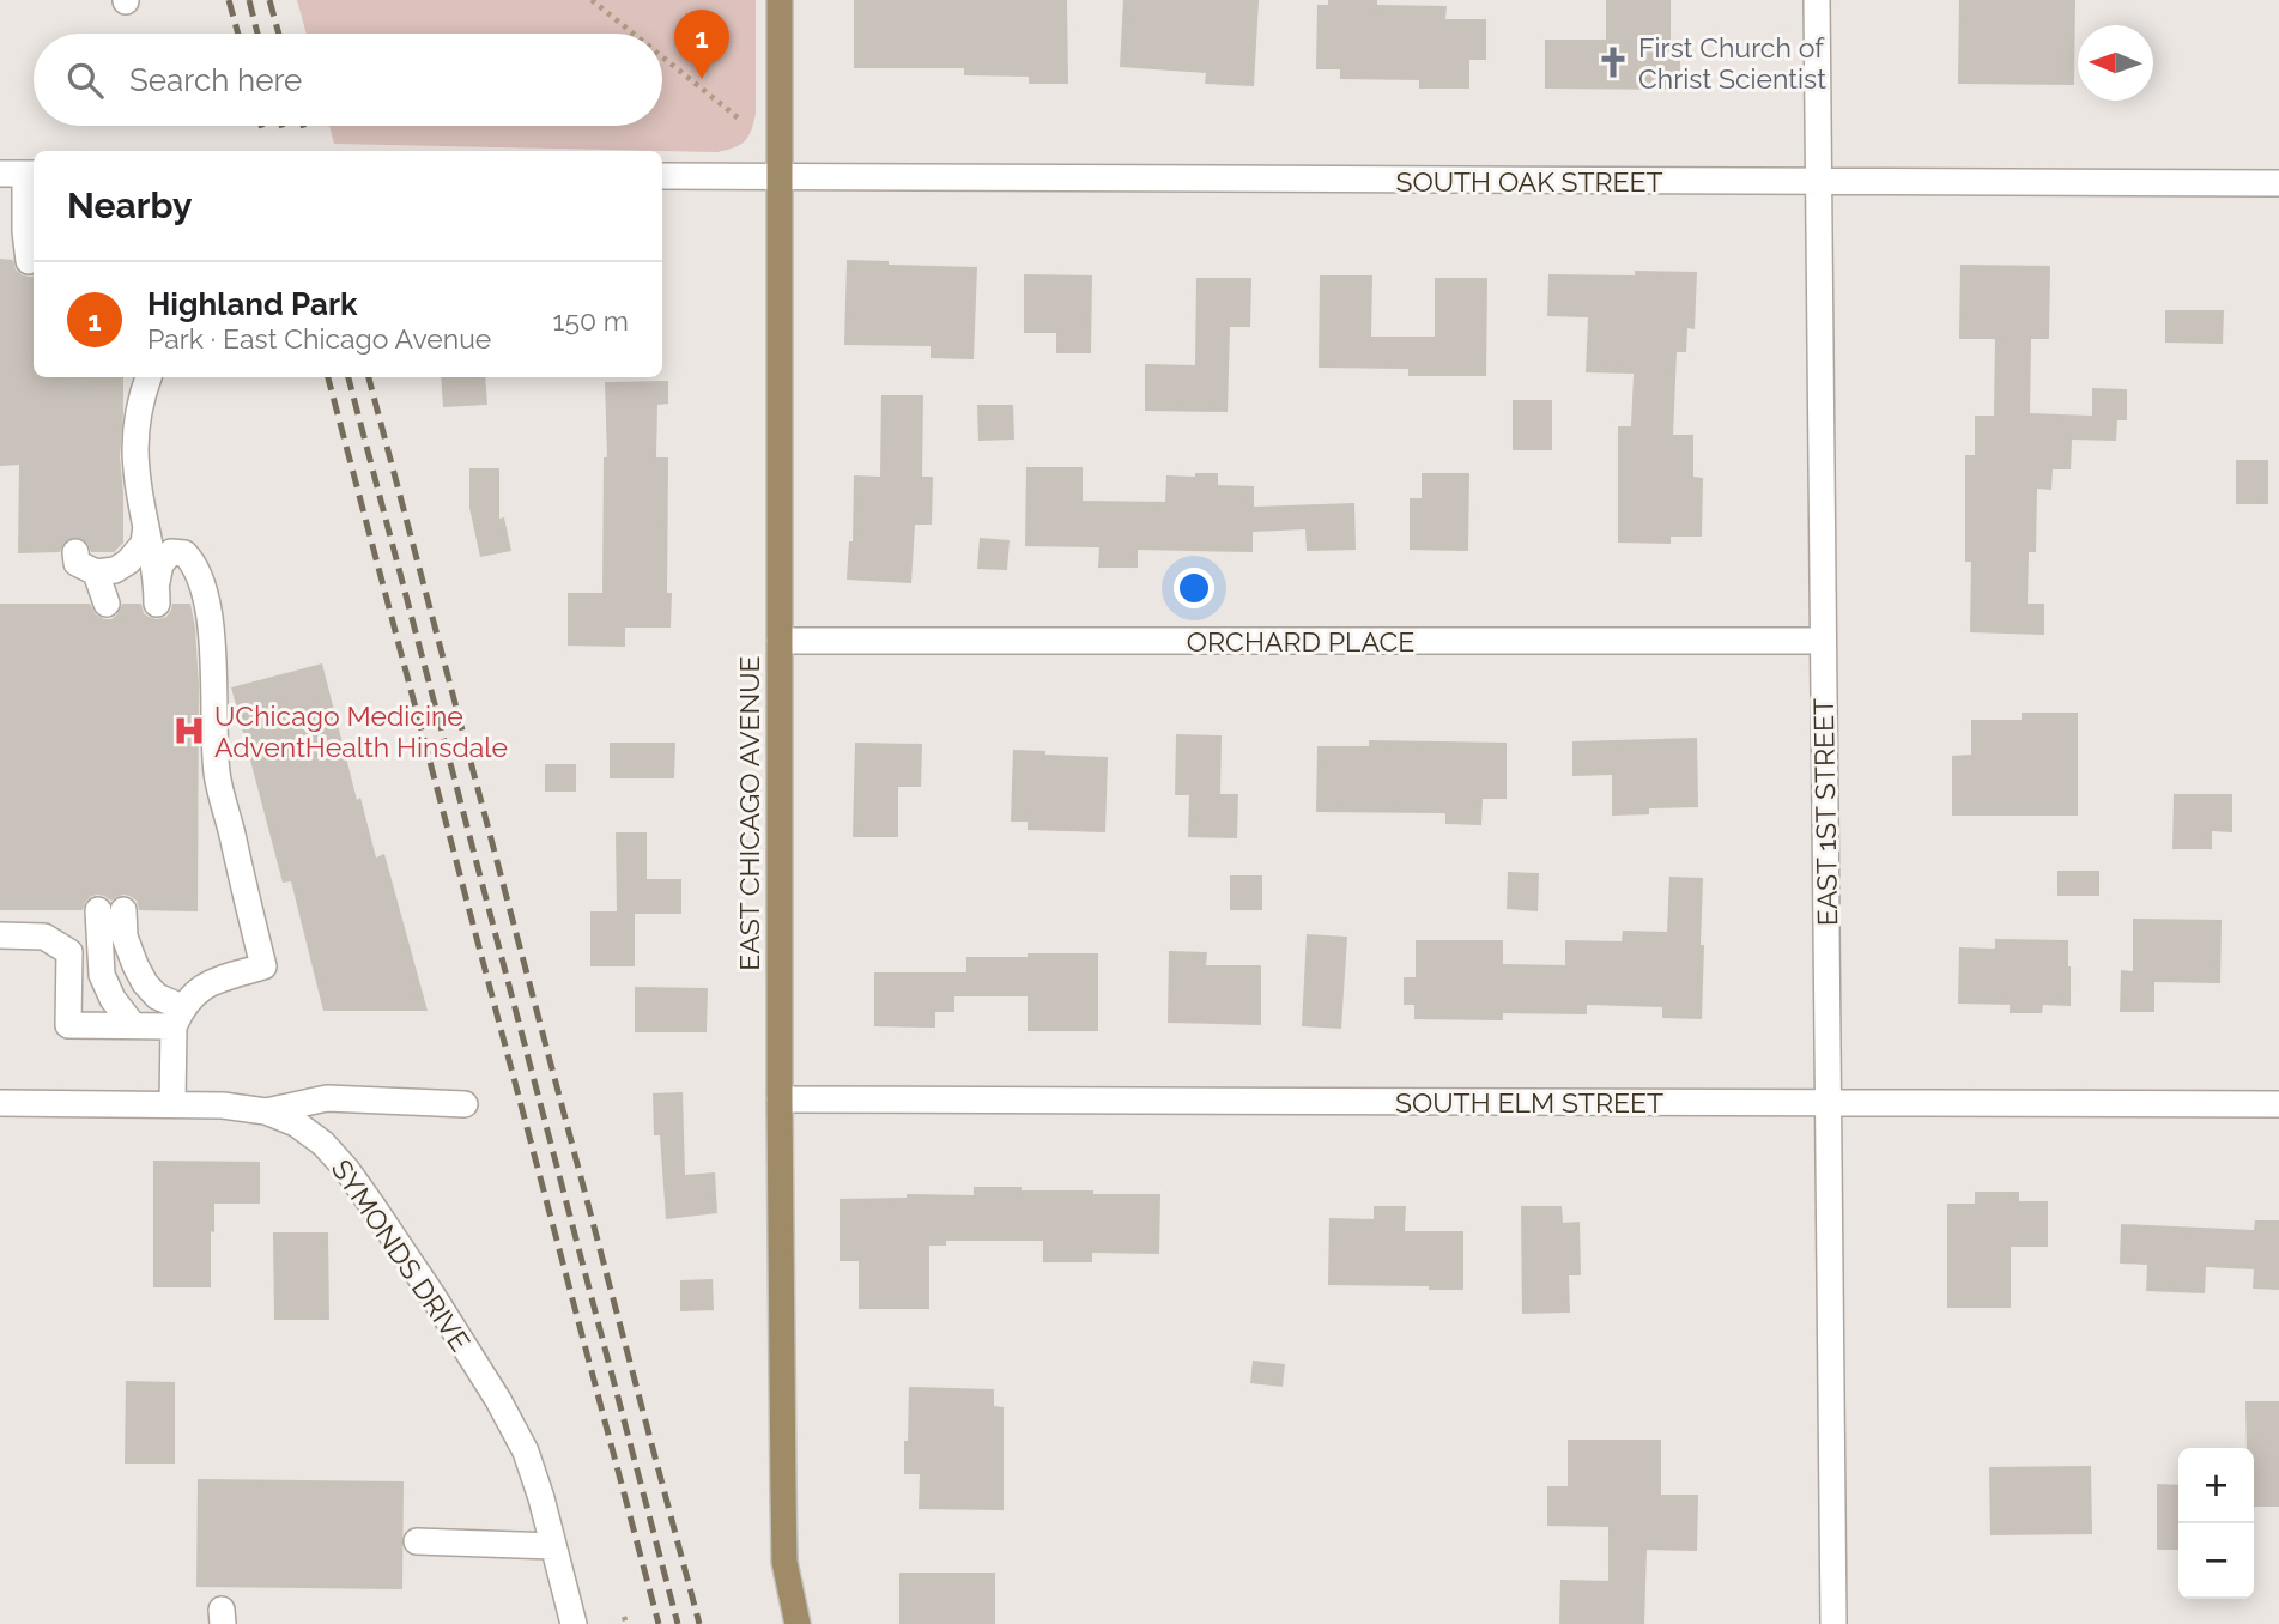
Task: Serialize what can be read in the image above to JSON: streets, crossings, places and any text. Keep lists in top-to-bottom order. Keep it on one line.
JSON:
{"streets":{"main road":["EAST CHICAGO AVENUE"],"street":["SOUTH OAK STREET","ORCHARD PLACE","EAST 1ST STREET","SOUTH ELM STREET","SYMONDS DRIVE"]},"crossings":[["SOUTH OAK STREET","EAST 1ST STREET"],["SOUTH OAK STREET","EAST CHICAGO AVENUE"],["ORCHARD PLACE","EAST 1ST STREET"],["ORCHARD PLACE","EAST CHICAGO AVENUE"],["EAST 1ST STREET","SOUTH ELM STREET"],["EAST CHICAGO AVENUE","SOUTH ELM STREET"]],"places":{"church":["First Church of Christ Scientist"],"hospital":["UChicago Medicine AdventHealth Hinsdale"]},"north":"left","page":{"pins":"1","search":"Search here","heading":"Nearby","list":[{"mark":"1","name":"Highland Park","note":"Park · East Chicago Avenue","value":"150 m"}],"map_buttons":["+","−"]}}
